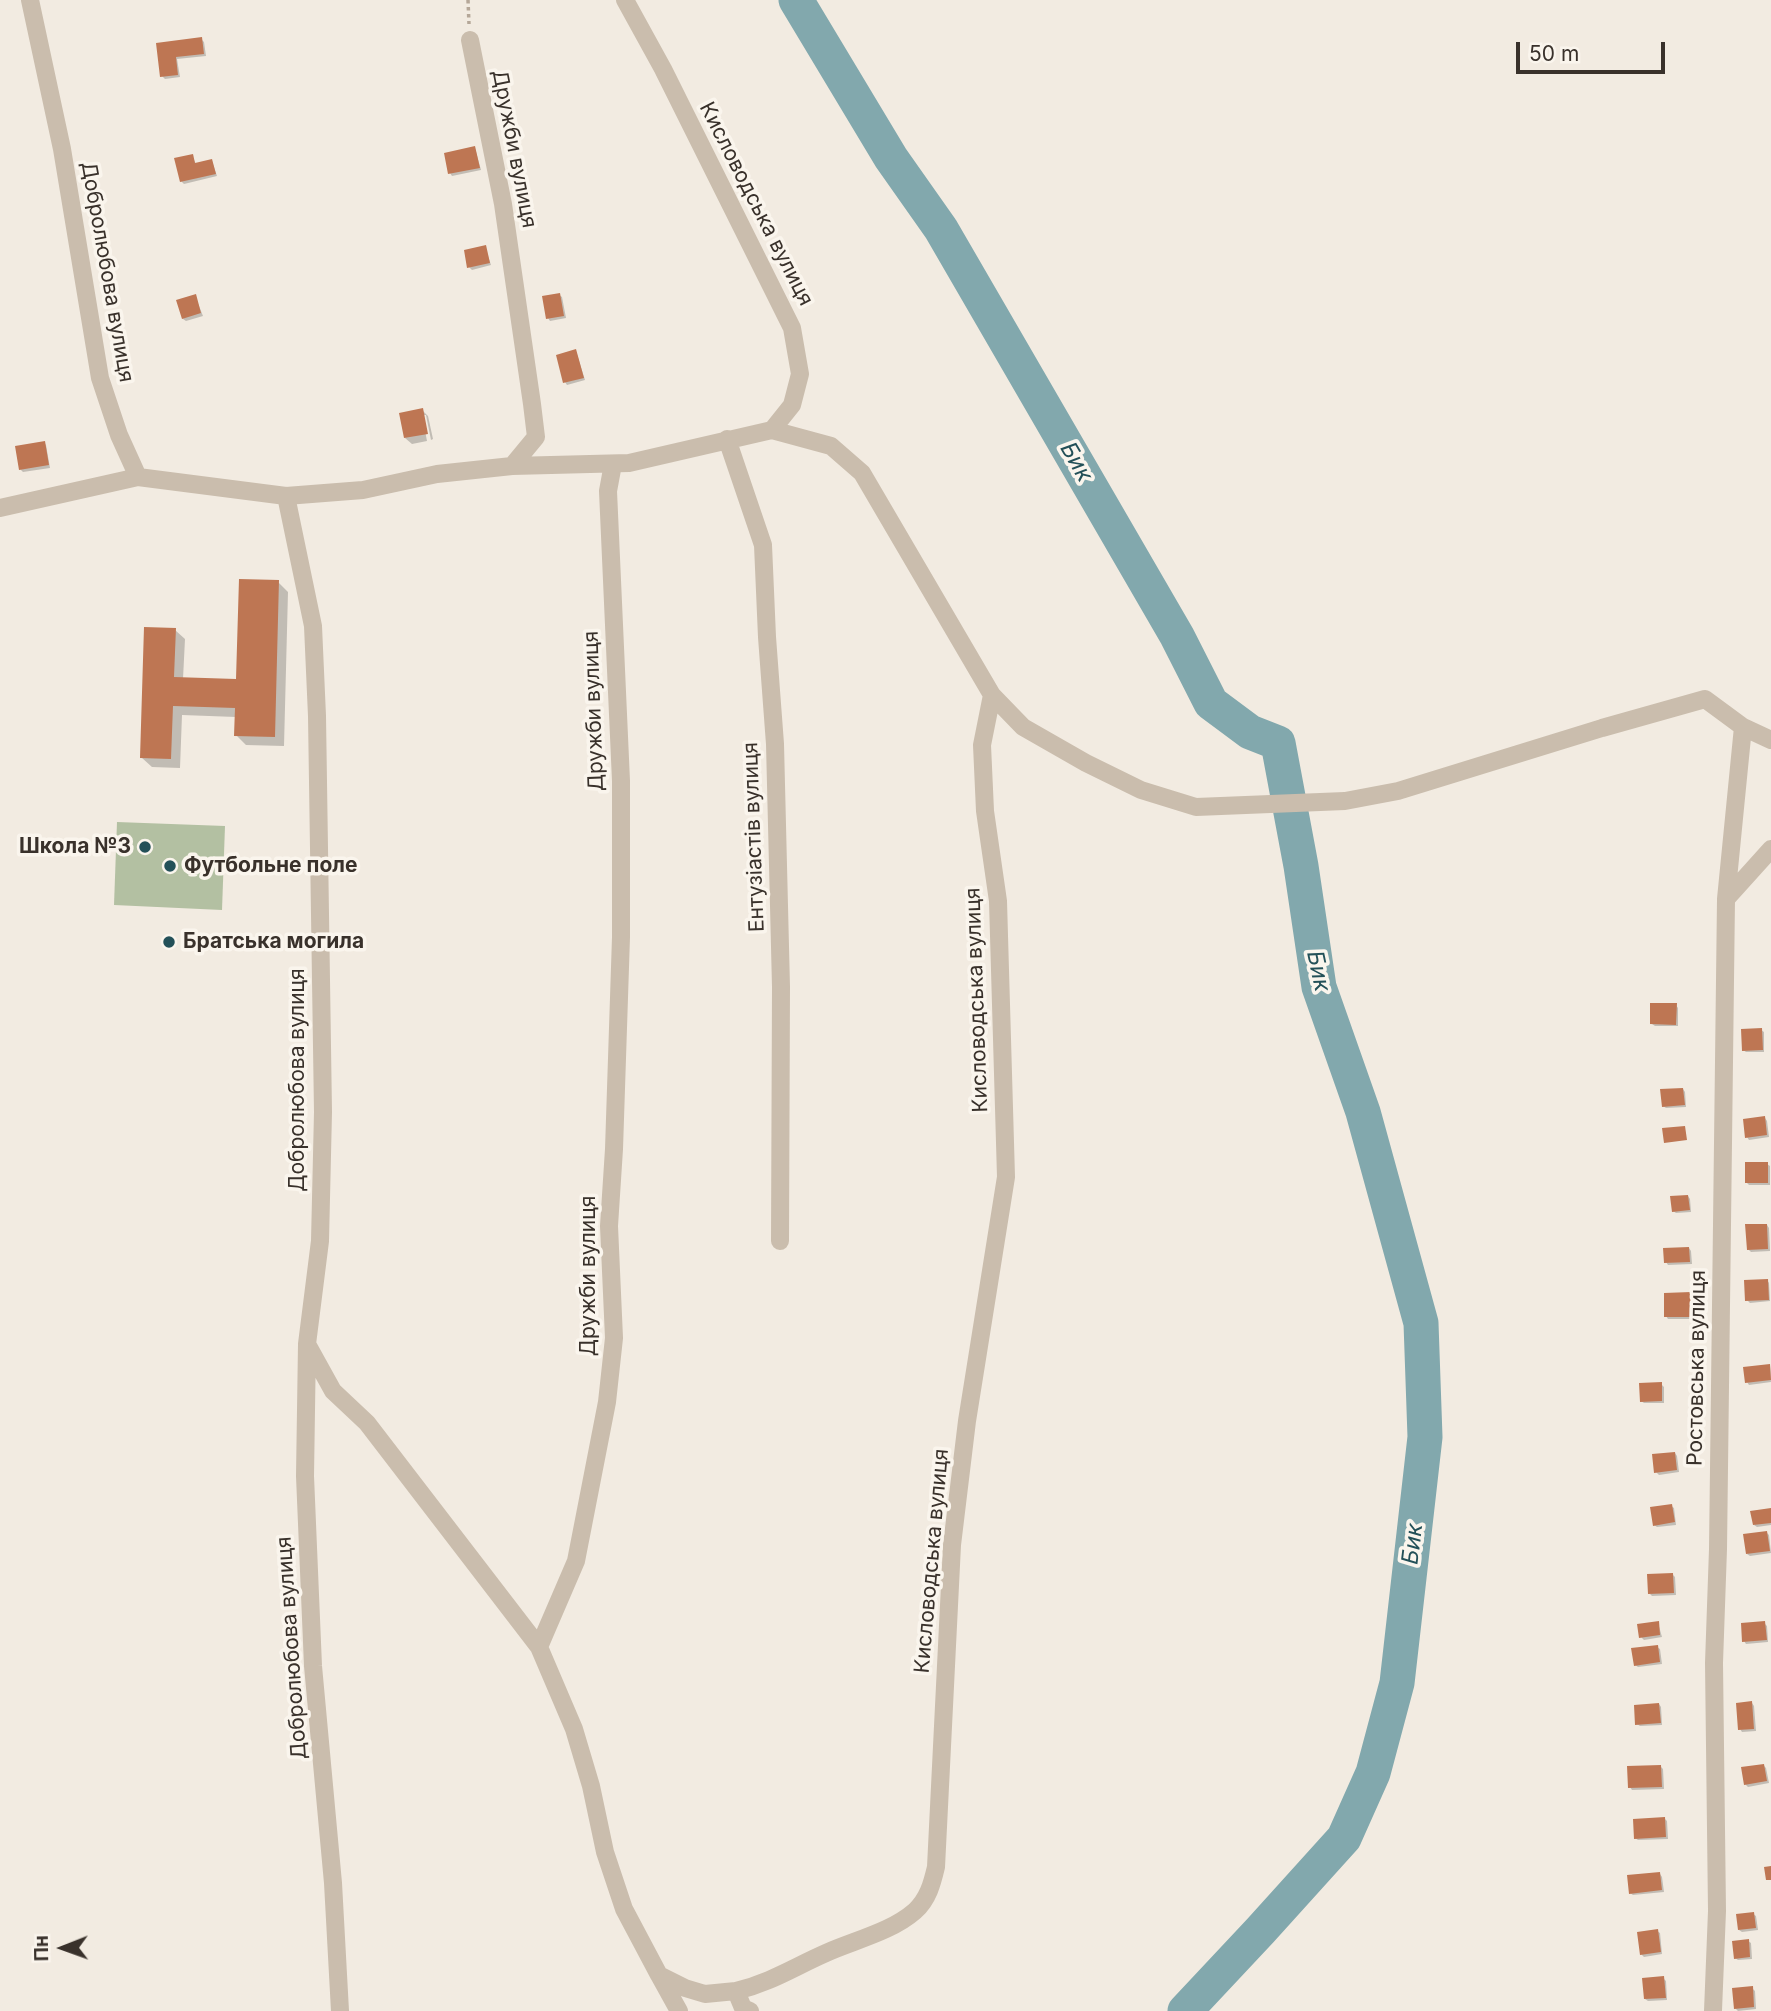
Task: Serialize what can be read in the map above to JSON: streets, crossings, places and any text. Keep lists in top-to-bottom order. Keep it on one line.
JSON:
{"streets":{"street":["Дружби вулиця","Кисловодська вулиця","Добролюбова вулиця","Ентузіастів вулиця","Ростовська вулиця"]},"water":["Бик"],"places":["Школа №3","Футбольне поле","Братська могила"],"scale_bar":"50 m","north":"left"}
